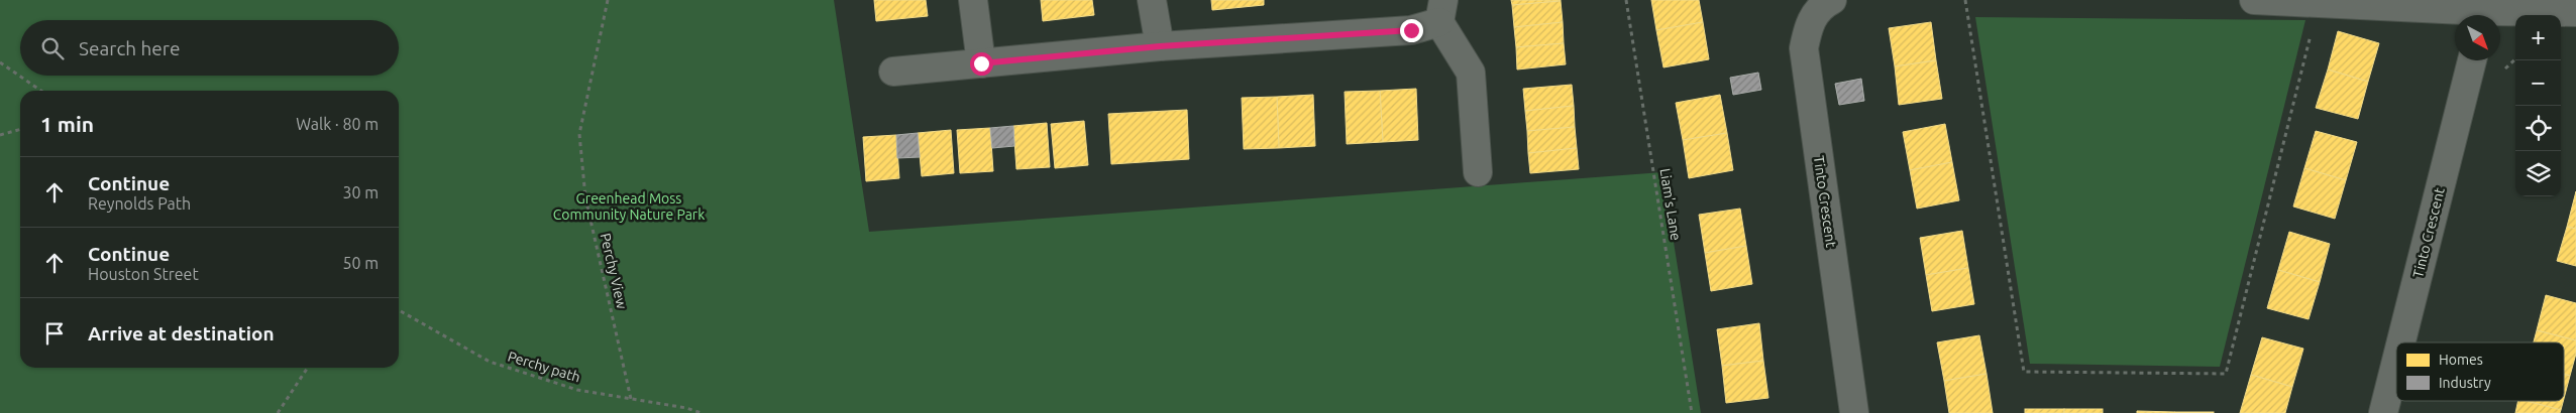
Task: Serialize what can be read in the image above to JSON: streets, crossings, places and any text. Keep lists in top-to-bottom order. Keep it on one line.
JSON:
{"streets":{"street":["Tinto Crescent"],"path":["Liam's Lane","Perchy View","Perchy path"]},"crossings":[["Perchy View","Perchy path"]],"parks":["Greenhead Moss Community Nature Park"],"legend":["Homes","Industry"],"north":"bottom right","page":{"map_buttons":["+","−"],"search":"Search here","heading":["1 min","Walk · 80 m"],"list":[["Continue","Reynolds Path","30 m"],["Continue","Houston Street","50 m"],"Arrive at destination"]}}
